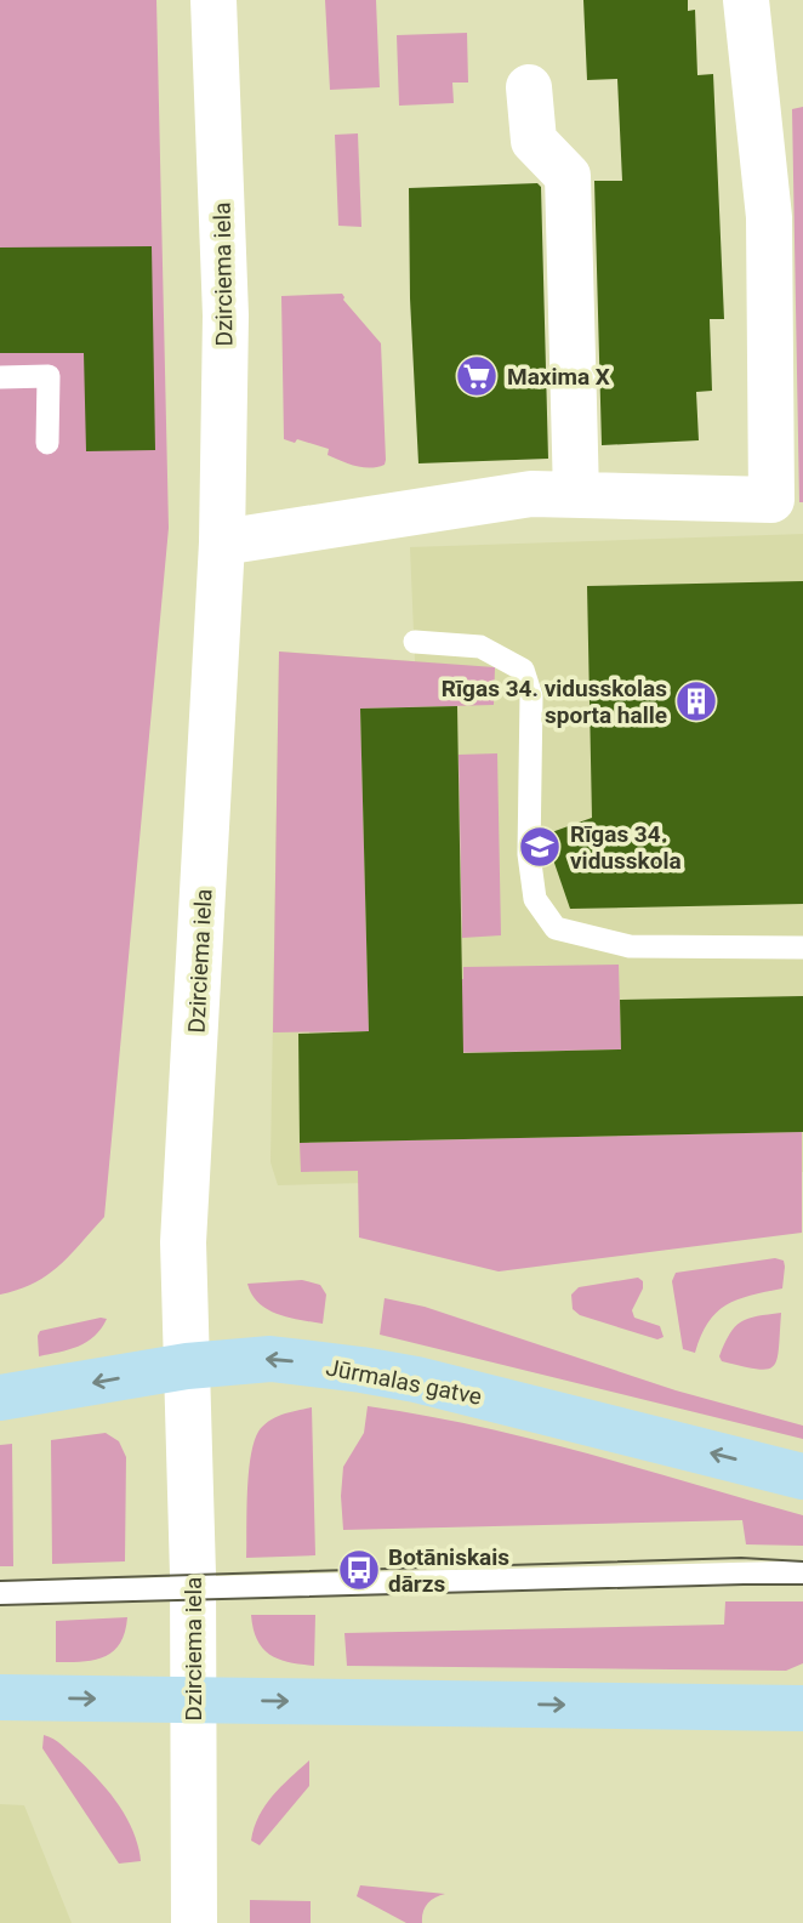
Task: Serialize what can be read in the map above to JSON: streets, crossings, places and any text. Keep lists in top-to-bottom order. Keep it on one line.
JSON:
{"streets":{"main road":["Jūrmalas gatve"],"street":["Dzirciema iela"]},"crossings":[["Dzirciema iela","Jūrmalas gatve"]],"places":{"supermarket":["Maxima X"],"building":["Rīgas 34. vidusskolas sporta halle"],"school or university":["Rīgas 34. vidusskola"],"bus stop":["Botāniskais dārzs"]}}
